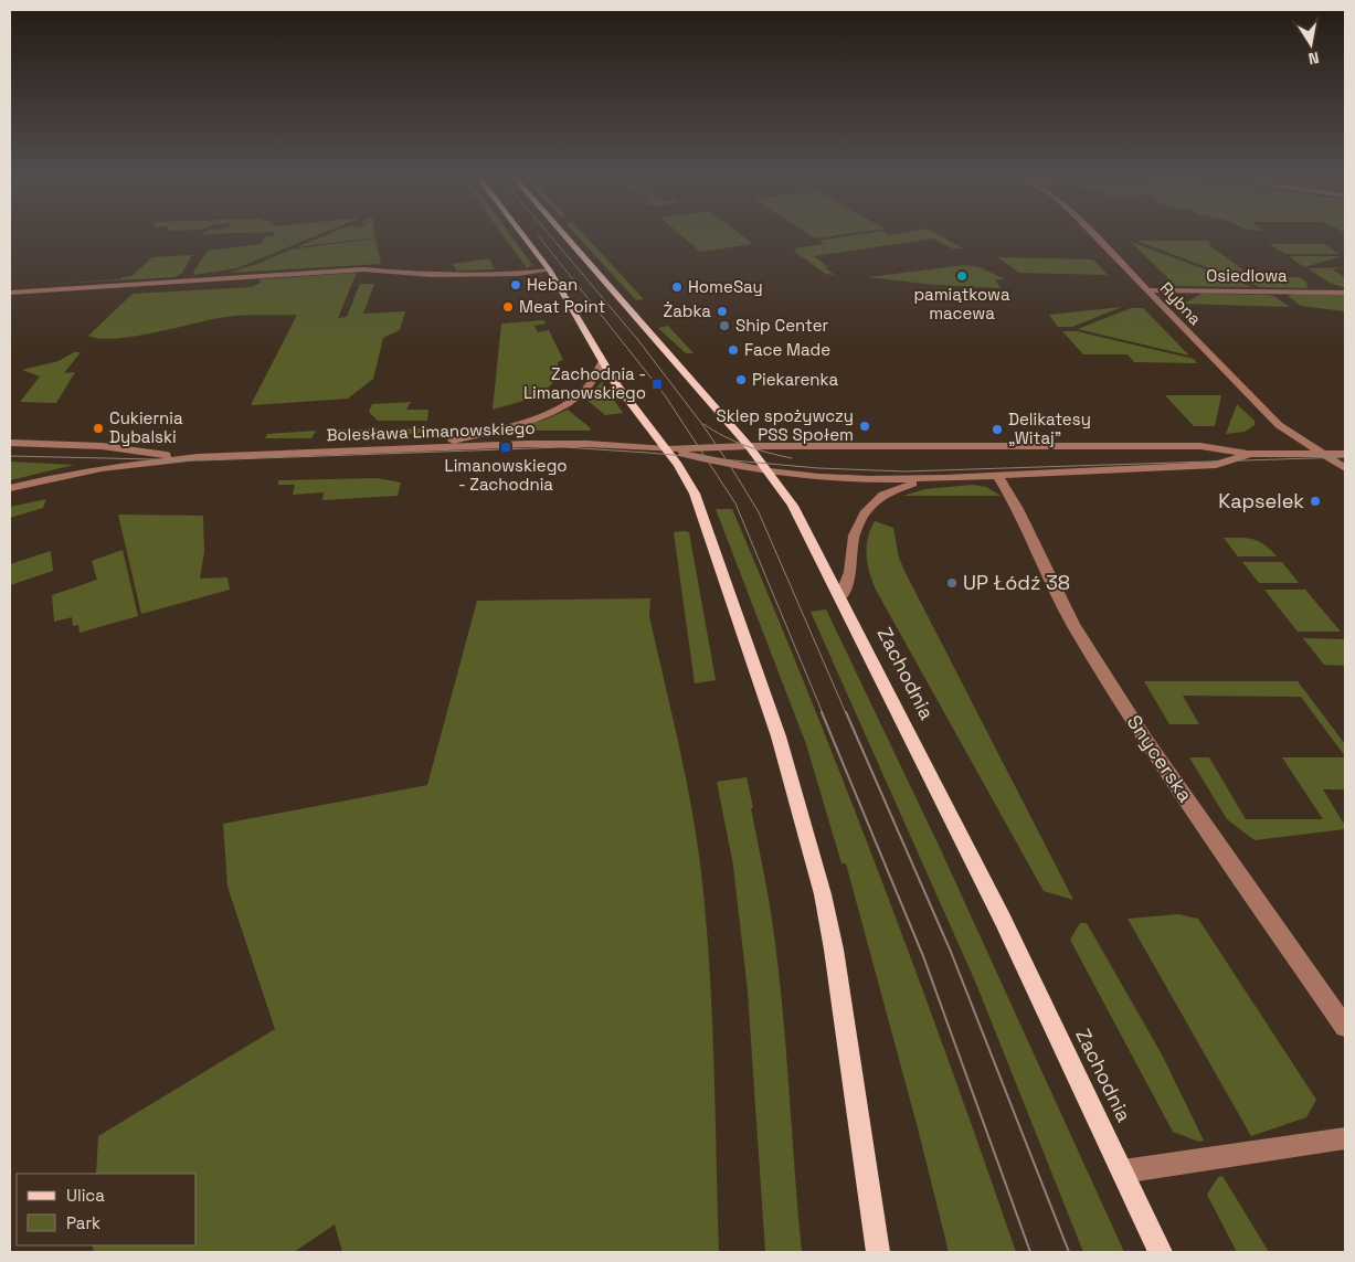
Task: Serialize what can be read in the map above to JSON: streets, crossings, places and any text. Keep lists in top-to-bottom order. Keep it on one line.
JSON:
{"streets":{"main road":["Zachodnia"],"street":["Osiedlowa","Rybna","Bolesława Limanowskiego","Snycerska"]},"crossings":[["Osiedlowa","Rybna"],["Rybna","Bolesława Limanowskiego"],["Bolesława Limanowskiego","Zachodnia"],["Bolesława Limanowskiego","Snycerska"]],"places":{"other":["pamiątkowa macewa","Heban","HomeSay","Meat Point","Żabka","Ship Center","Face Made","Piekarenka","Sklep spożywczy PSS Społem","Cukiernia Dybalski","Delikatesy „Witaj”","Kapselek","UP Łódź 38"],"transit":["Zachodnia - Limanowskiego","Limanowskiego - Zachodnia"]},"legend":["Ulica","Park"],"north":"bottom"}
